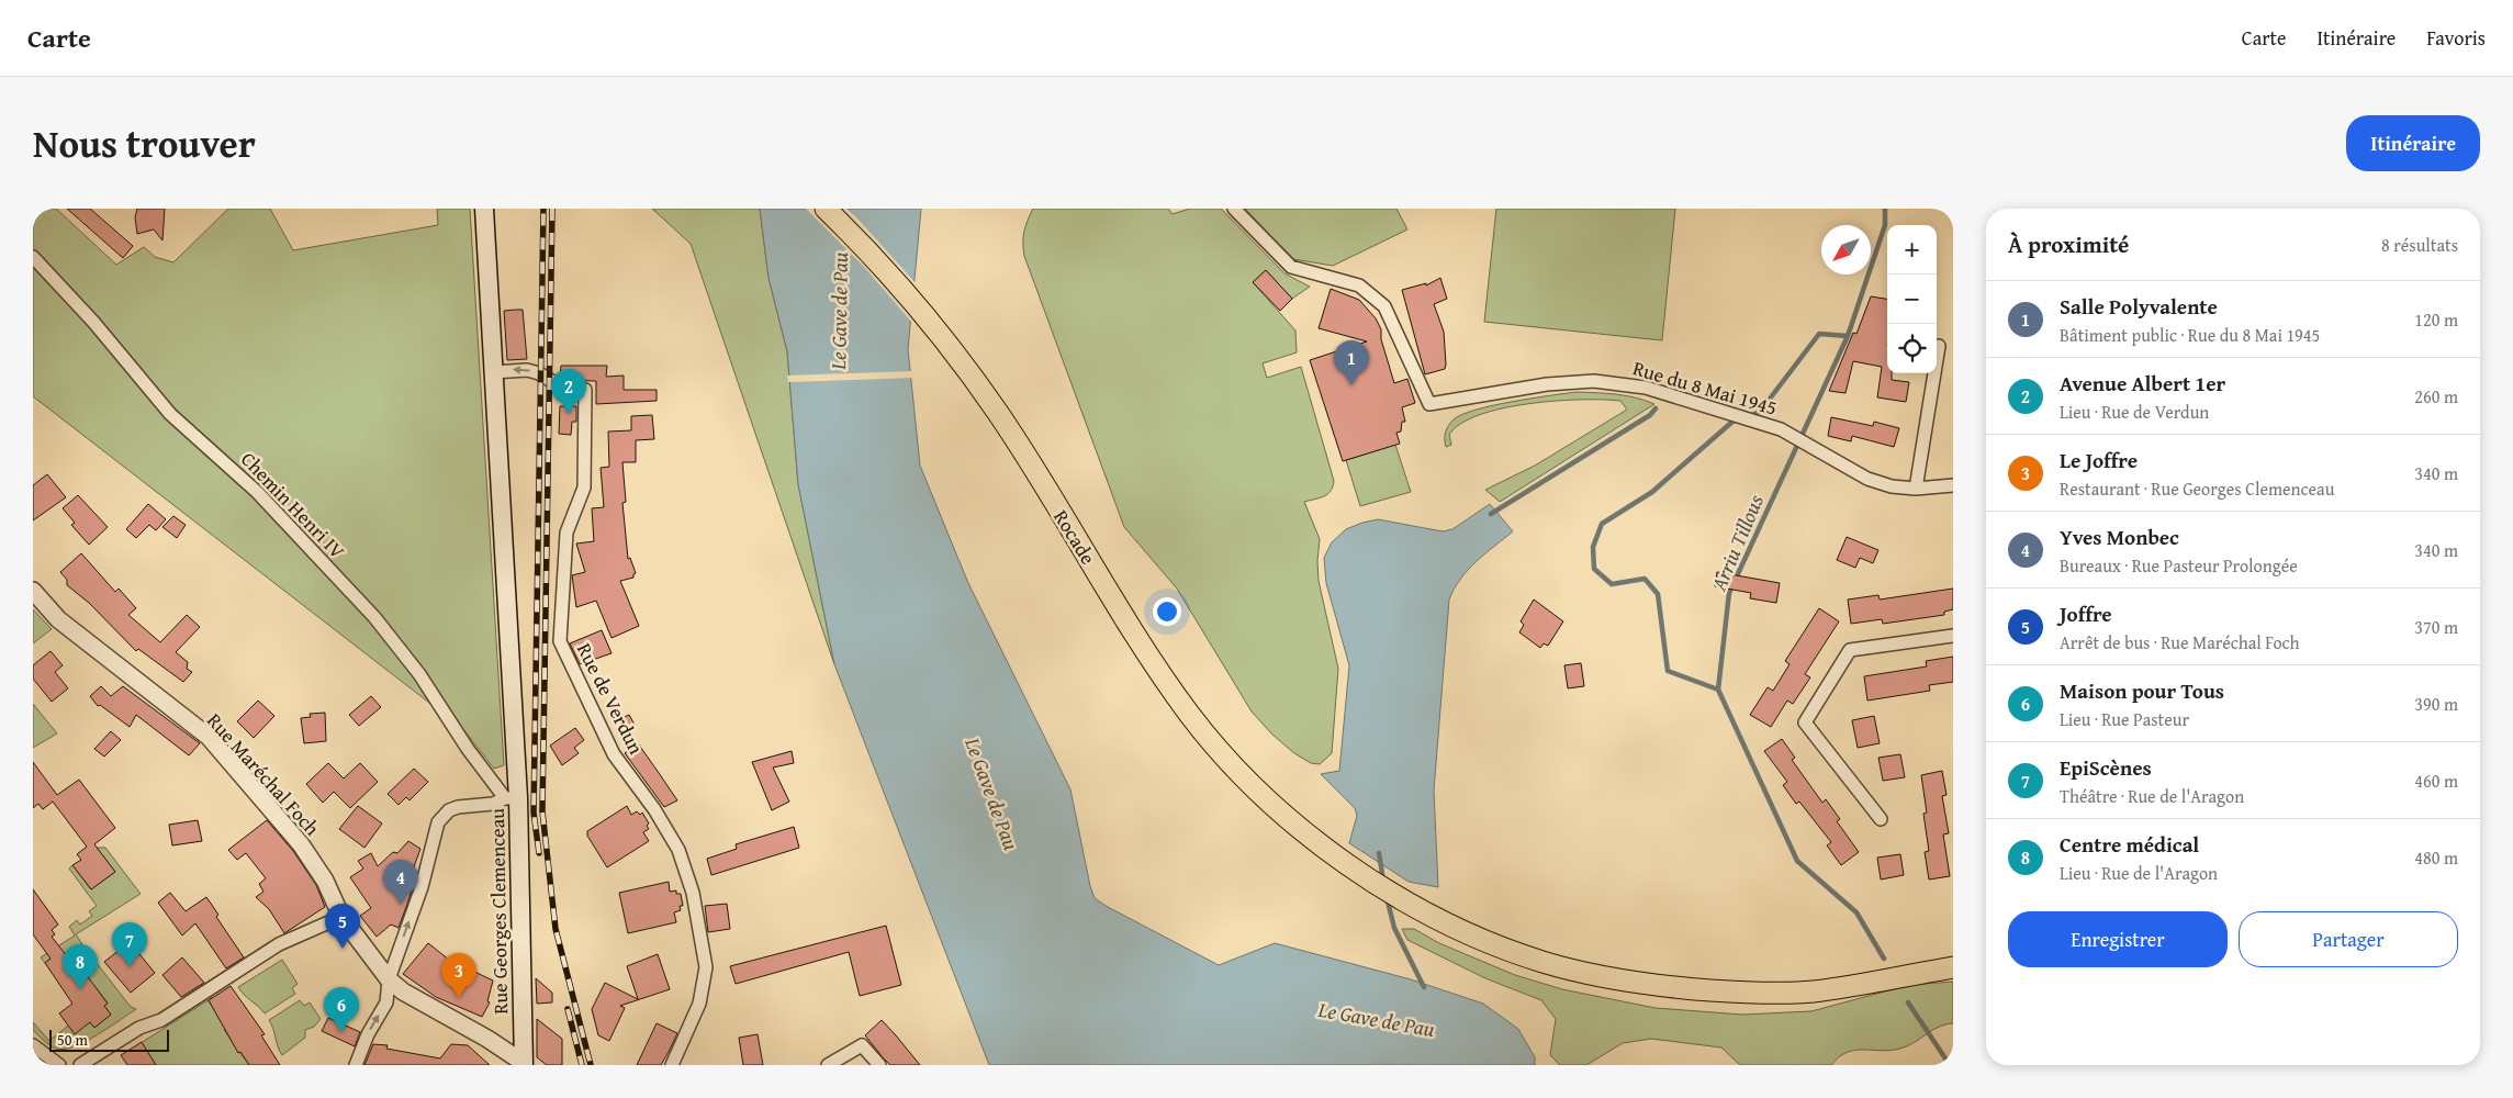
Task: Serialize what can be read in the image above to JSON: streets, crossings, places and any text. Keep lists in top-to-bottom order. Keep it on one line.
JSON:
{"streets":{"main road":["Rocade","Rue Georges Clemenceau"],"street":["Rue du 8 Mai 1945","Chemin Henri IV","Rue de Verdun","Rue Maréchal Foch"]},"crossings":[["Chemin Henri IV","Rue Georges Clemenceau"],["Rue de Verdun","Rue Georges Clemenceau"],["Rue Maréchal Foch","Rue Georges Clemenceau"]],"one_way":["Rue de Verdun"],"water":["Le Gave de Pau","Arriu Tillous"],"scale_bar":"50 m","north":"bottom left","page":{"header":"Carte","nav":["Carte","Itinéraire","Favoris"],"title":"Nous trouver","buttons":["Itinéraire",["Enregistrer","Partager"]],"heading":["À proximité","8 résultats"],"map_buttons":["+","−"],"list":[{"mark":"1","name":"Salle Polyvalente","note":"Bâtiment public · Rue du 8 Mai 1945","value":"120 m"},{"mark":"2","name":"Avenue Albert 1er","note":"Lieu · Rue de Verdun","value":"260 m"},{"mark":"3","name":"Le Joffre","note":"Restaurant · Rue Georges Clemenceau","value":"340 m"},{"mark":"4","name":"Yves Monbec","note":"Bureaux · Rue Pasteur Prolongée","value":"340 m"},{"mark":"5","name":"Joffre","note":"Arrêt de bus · Rue Maréchal Foch","value":"370 m"},{"mark":"6","name":"Maison pour Tous","note":"Lieu · Rue Pasteur","value":"390 m"},{"mark":"7","name":"EpiScènes","note":"Théâtre · Rue de l'Aragon","value":"460 m"},{"mark":"8","name":"Centre médical","note":"Lieu · Rue de l'Aragon","value":"480 m"}],"pins":["1","2","4","5","7","8","3","6"],"scale":"50 m"}}
